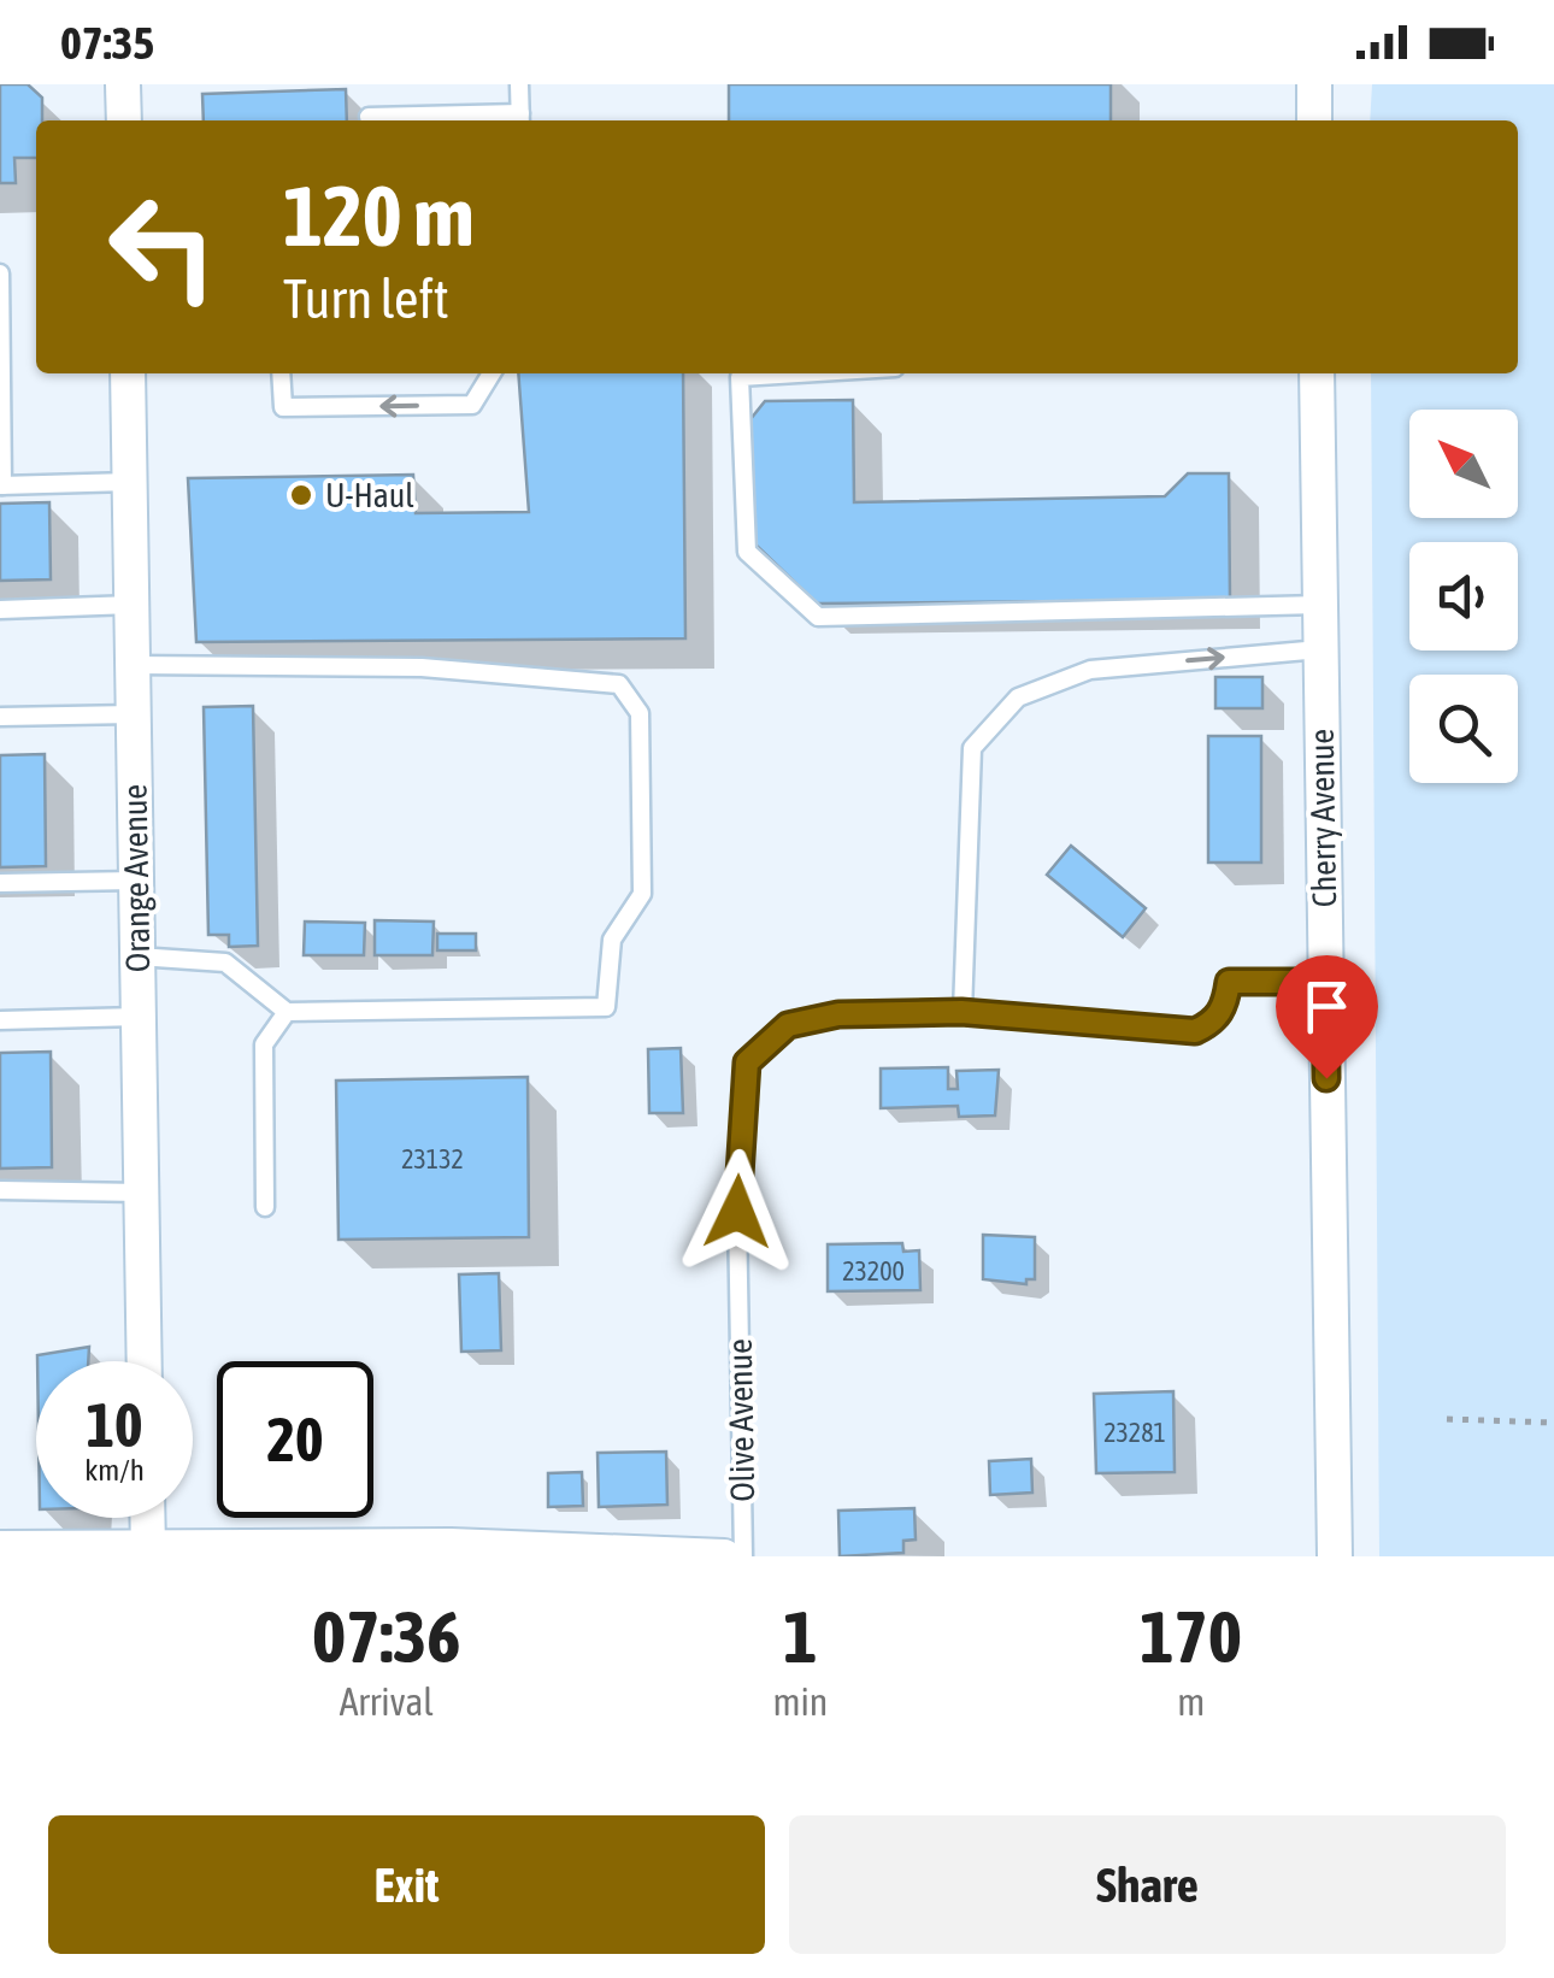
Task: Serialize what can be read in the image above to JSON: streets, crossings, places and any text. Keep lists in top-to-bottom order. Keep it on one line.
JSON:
{"streets":{"street":["Cherry Avenue","Orange Avenue"],"lane":["Olive Avenue"]},"crossings":[["Cherry Avenue","Olive Avenue"]],"places":["U-Haul"],"house_numbers":["23132","23200","23281"],"north":"top left","page":{"status":"07:35","turn":["120 m","Turn left"],"speed":"10 km/h","limit":"20","eta":["07:36","Arrival","1","min","170","m"],"buttons":["Exit","Share"]}}
